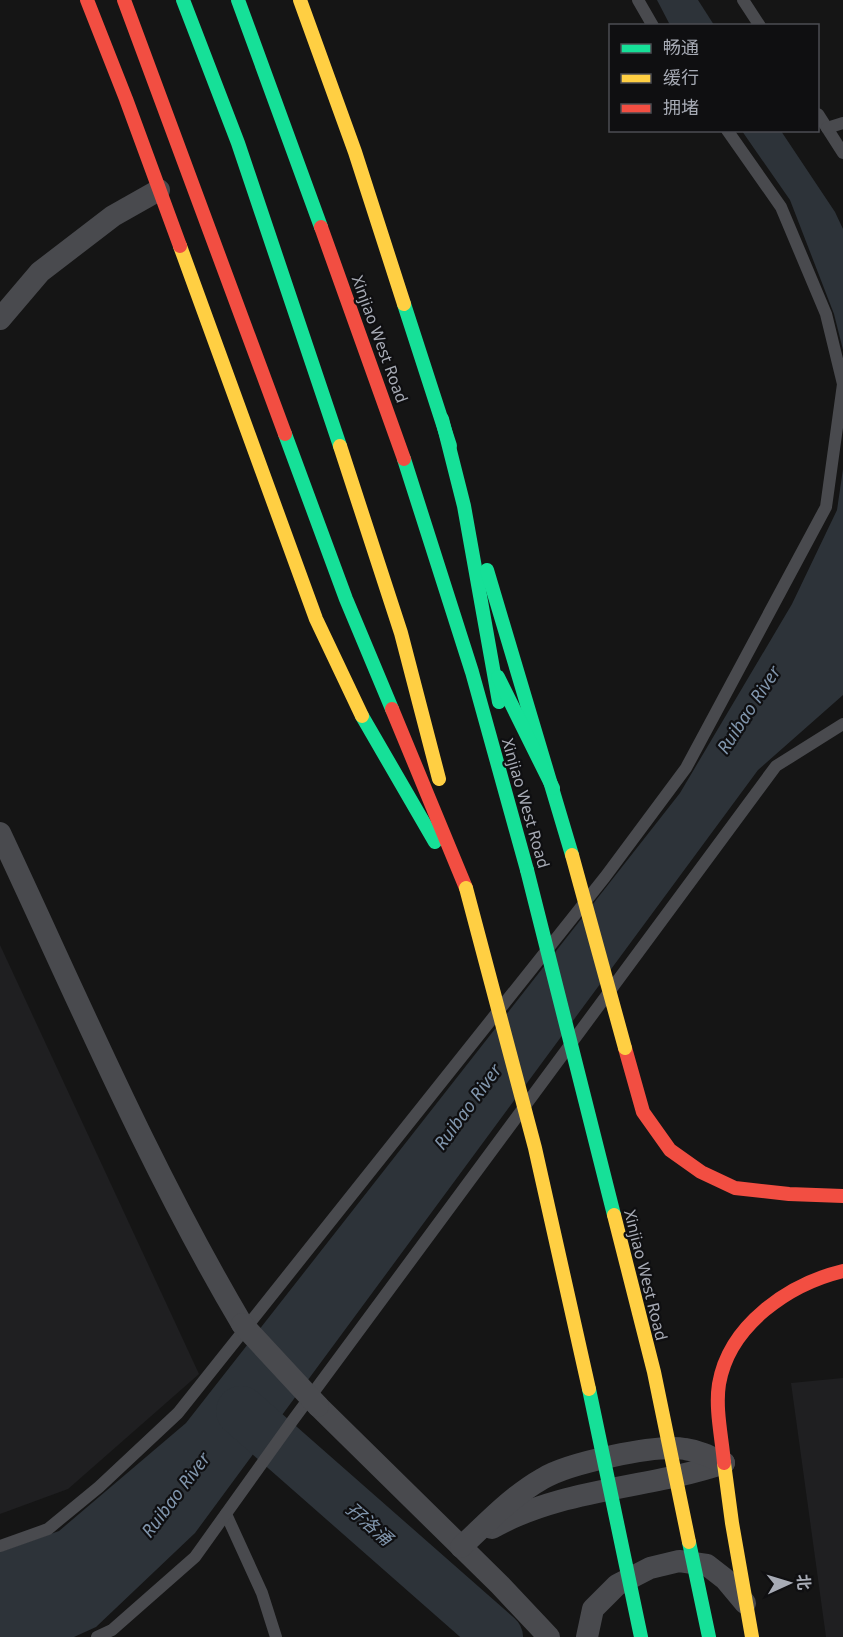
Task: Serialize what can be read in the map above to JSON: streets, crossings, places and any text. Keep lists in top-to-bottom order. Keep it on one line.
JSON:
{"streets":{"main road":["Xinjiao West Road"]},"water":["Ruibao River","孖洛涌"],"legend":["畅通","缓行","拥堵"],"north":"right"}
